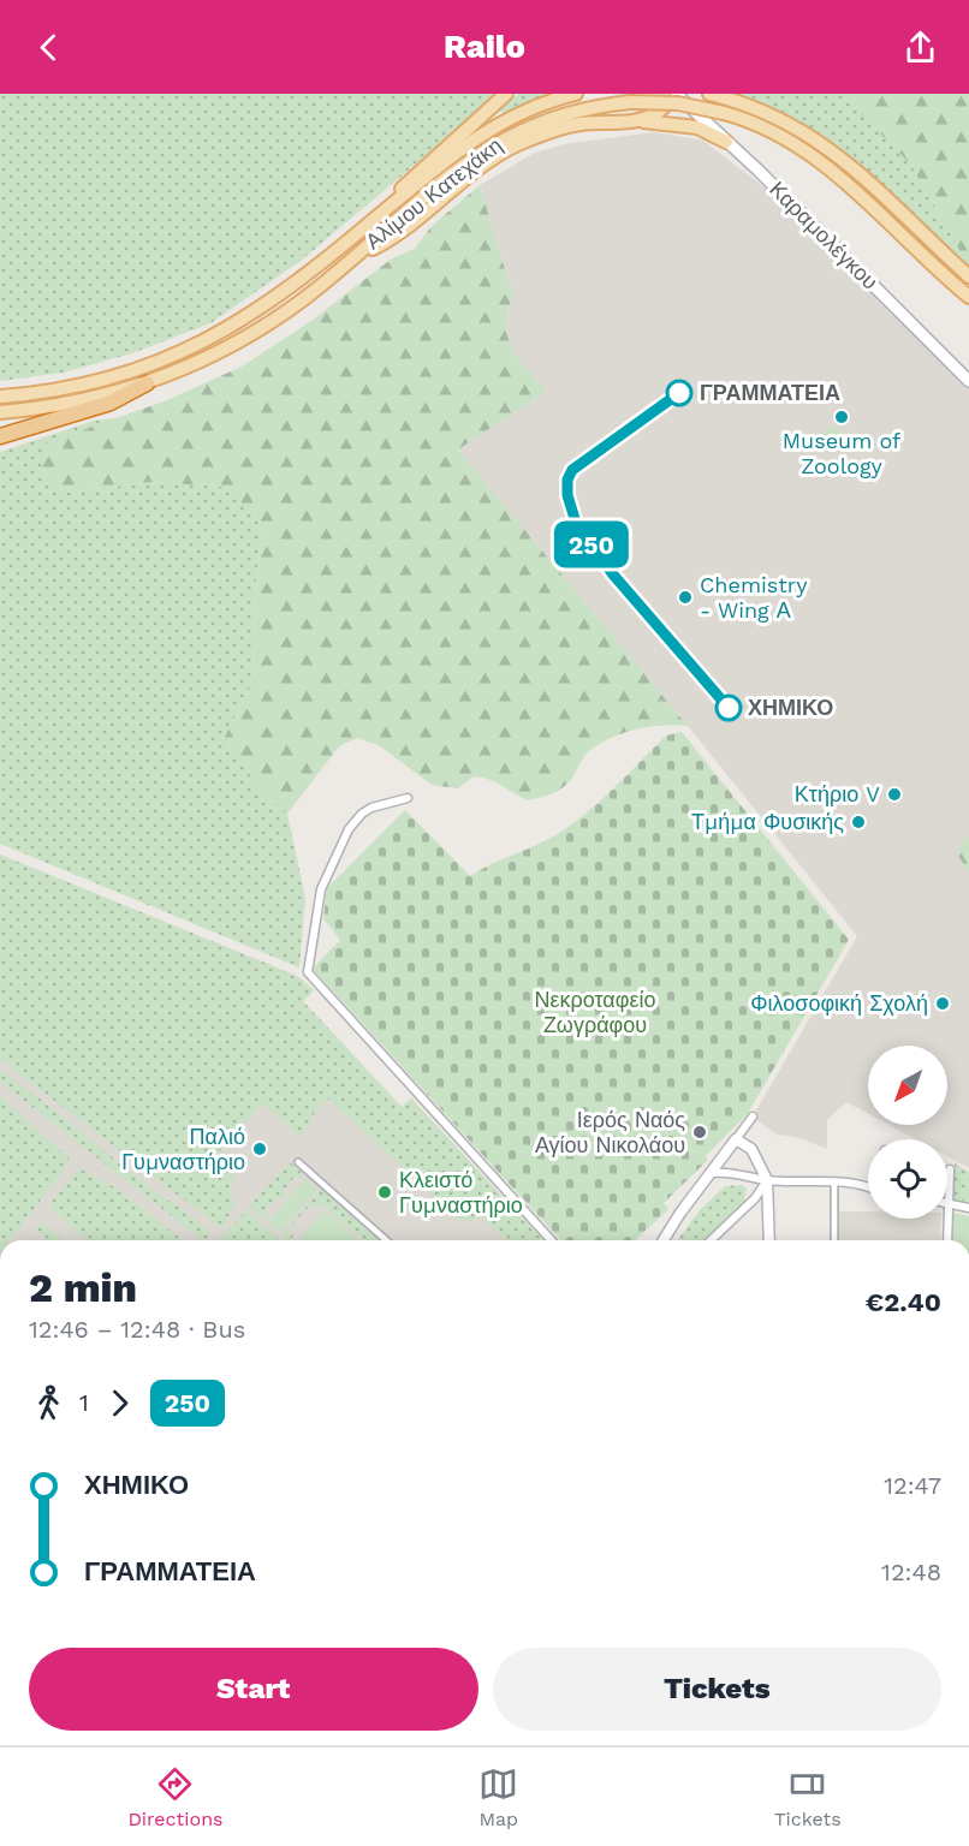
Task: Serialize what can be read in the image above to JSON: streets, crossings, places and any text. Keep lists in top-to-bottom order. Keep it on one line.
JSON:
{"streets":{"main road":["Αλίμου Κατεχάκη","Καραμολέγκου"]},"parks":["Νεκροταφείο Ζωγράφου"],"places":["ΓΡΑΜΜΑΤΕΙΑ","Museum of Zoology","Chemistry - Wing Α","ΧΗΜΙΚΟ","Κτήριο V","Τμήμα Φυσικής","Φιλοσοφική Σχολή","Ιερός Ναός Αγίου Νικολάου","Παλιό Γυμναστήριο","Κλειστό Γυμναστήριο"],"lines":["bus line 250"],"north":"bottom left","page":{"header":"Railo","on_map":"250","heading":["2 min","12:46 – 12:48 · Bus","€2.40"],"legs":["1","250"],"list":[{"name":"ΧΗΜΙΚΟ","value":"12:47"},{"name":"ΓΡΑΜΜΑΤΕΙΑ","value":"12:48"}],"buttons":["Start","Tickets"],"tabs":["Directions","Map","Tickets"]}}
